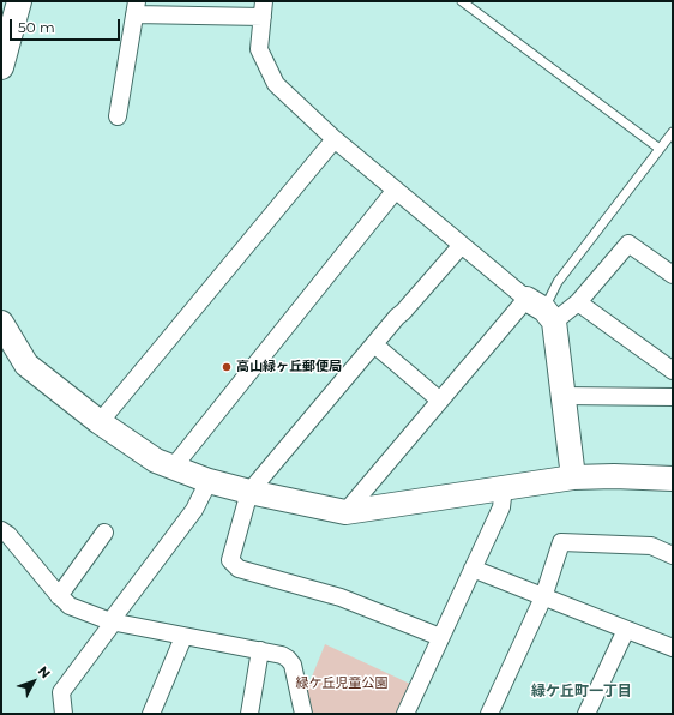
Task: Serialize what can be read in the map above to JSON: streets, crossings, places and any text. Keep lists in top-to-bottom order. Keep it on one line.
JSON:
{"districts":["緑ケ丘町一丁目"],"parks":["緑ケ丘児童公園"],"places":["高山緑ヶ丘郵便局"],"scale_bar":"50 m","north":"top right"}
